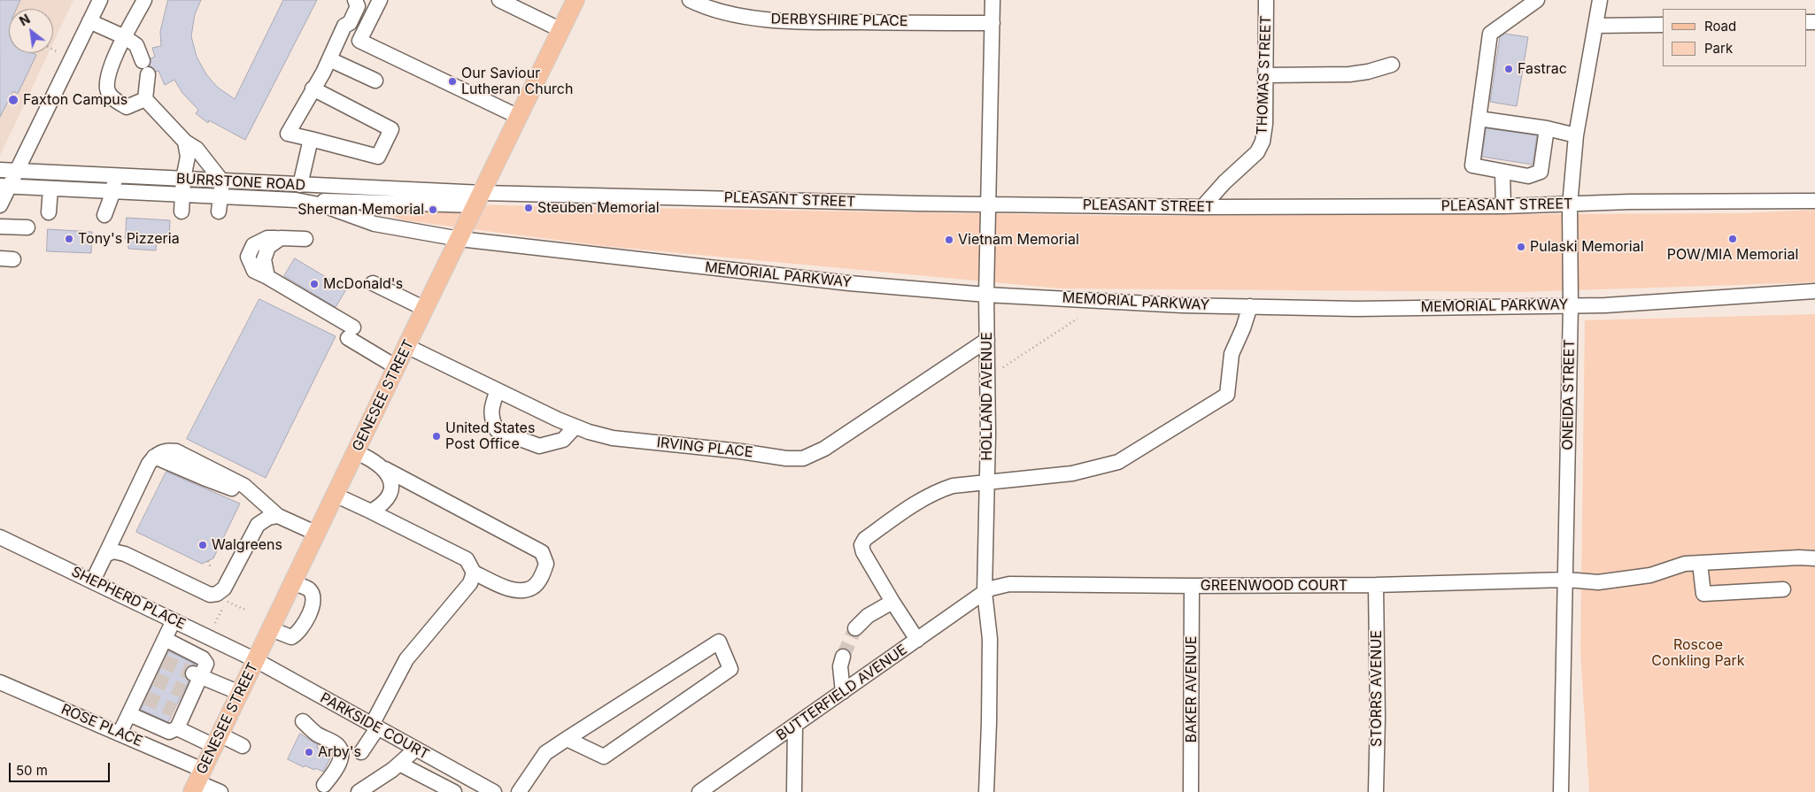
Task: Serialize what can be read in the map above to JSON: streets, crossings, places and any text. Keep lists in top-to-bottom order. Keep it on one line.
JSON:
{"streets":{"main road":["GENESEE STREET"],"street":["DERBYSHIRE PLACE","THOMAS STREET","BURRSTONE ROAD","PLEASANT STREET","MEMORIAL PARKWAY","ONEIDA STREET","HOLLAND AVENUE","IRVING PLACE","GREENWOOD COURT","SHEPHERD PLACE","STORRS AVENUE","BAKER AVENUE","BUTTERFIELD AVENUE","ROSE PLACE","PARKSIDE COURT"]},"crossings":[["DERBYSHIRE PLACE","HOLLAND AVENUE"],["THOMAS STREET","PLEASANT STREET"],["BURRSTONE ROAD","PLEASANT STREET"],["BURRSTONE ROAD","MEMORIAL PARKWAY"],["BURRSTONE ROAD","GENESEE STREET"],["PLEASANT STREET","ONEIDA STREET"],["PLEASANT STREET","GENESEE STREET"],["PLEASANT STREET","HOLLAND AVENUE"],["MEMORIAL PARKWAY","ONEIDA STREET"],["MEMORIAL PARKWAY","GENESEE STREET"],["MEMORIAL PARKWAY","HOLLAND AVENUE"],["ONEIDA STREET","GREENWOOD COURT"],["GENESEE STREET","IRVING PLACE"],["GENESEE STREET","SHEPHERD PLACE"],["GENESEE STREET","ROSE PLACE"],["GENESEE STREET","PARKSIDE COURT"],["HOLLAND AVENUE","IRVING PLACE"],["HOLLAND AVENUE","GREENWOOD COURT"],["HOLLAND AVENUE","BUTTERFIELD AVENUE"],["GREENWOOD COURT","STORRS AVENUE"],["GREENWOOD COURT","BAKER AVENUE"],["GREENWOOD COURT","BUTTERFIELD AVENUE"],["SHEPHERD PLACE","PARKSIDE COURT"]],"parks":["Roscoe Conkling Park"],"places":["Fastrac","Our Saviour Lutheran Church","Faxton Campus","Steuben Memorial","Sherman Memorial","Tony's Pizzeria","POW/MIA Memorial","Vietnam Memorial","Pulaski Memorial","McDonald's","United States Post Office","Walgreens","Arby's"],"legend":["Road","Park"],"scale_bar":"50 m","north":"top left"}
